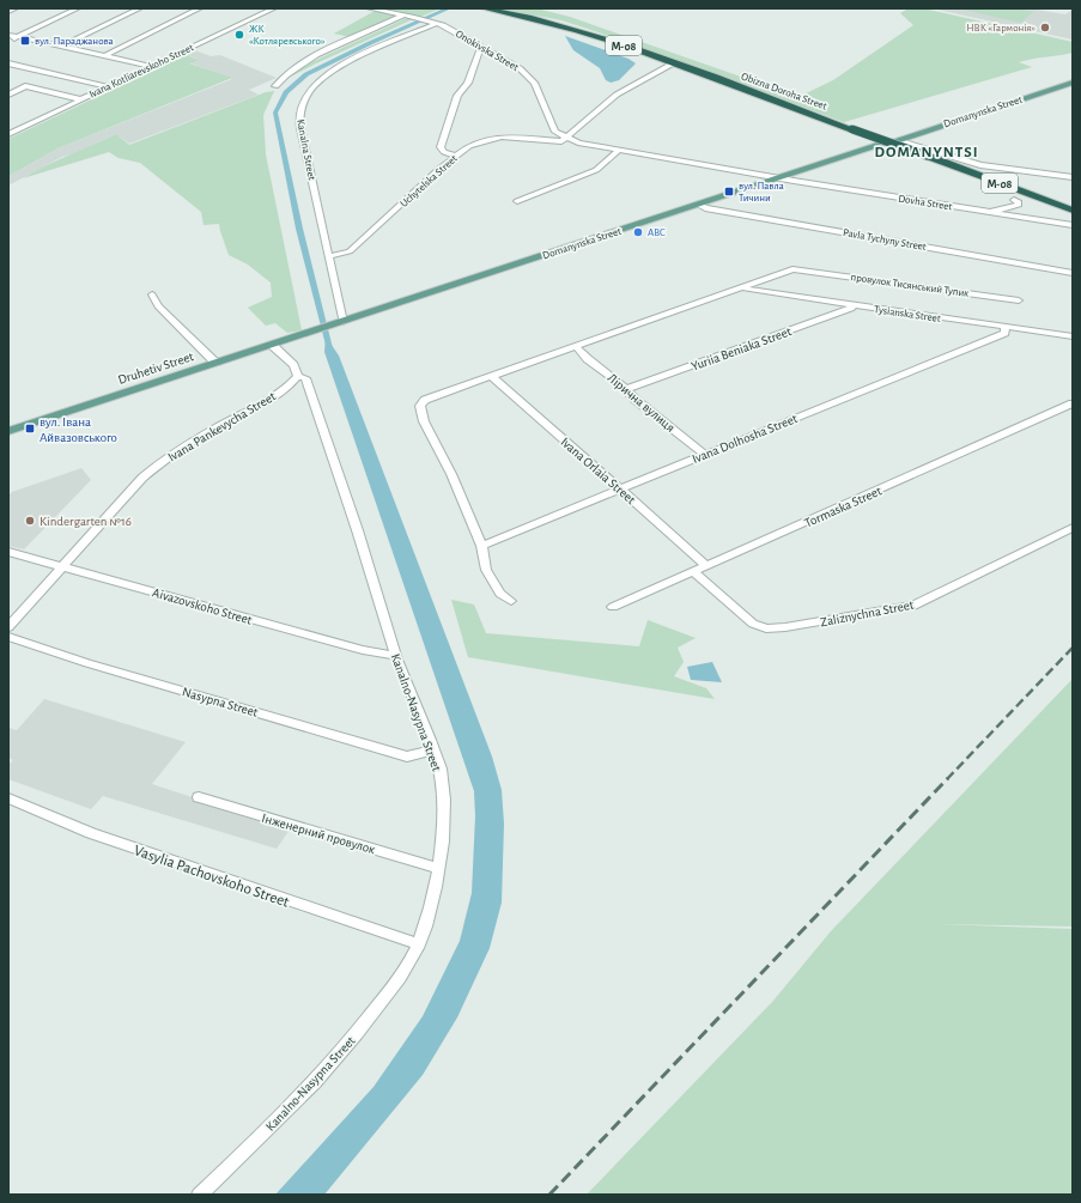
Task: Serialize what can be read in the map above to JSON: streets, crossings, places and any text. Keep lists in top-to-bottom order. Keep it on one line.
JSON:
{"streets":{"highway":["М-08","Obizna Doroha Street"],"main road":["Domanynska Street","Druhetiv Street"],"street":["Onokivska Street","Ivana Kotliarevskoho Street","Kanalna Street","Uchytelska Street","Dovha Street","Pavla Tychyny Street","провулок Тисянський Тупик","Tysianska Street","Yuriia Beniaka Street","Лірична вулиця","Ivana Pankevycha Street","Ivana Dolhosha Street","Ivana Orlaia Street","Tormaska Street","Aivazovskoho Street","Zaliznychna Street","Nasypna Street","Kanalno-Nasypna Street","Інженерний провулок","Vasylia Pachovskoho Street"]},"crossings":[["Onokivska Street","Domanynska Street"],["Onokivska Street","Kanalna Street"],["Onokivska Street","Uchytelska Street"],["Onokivska Street","Dovha Street"],["Domanynska Street","Kanalna Street"],["Domanynska Street","Dovha Street"],["Domanynska Street","Pavla Tychyny Street"],["Domanynska Street","Druhetiv Street"],["Kanalna Street","Uchytelska Street"],["провулок Тисянський Тупик","Tysianska Street"],["Tysianska Street","Yuriia Beniaka Street"],["Tysianska Street","Ivana Dolhosha Street"],["Yuriia Beniaka Street","Лірична вулиця"],["Druhetiv Street","Kanalno-Nasypna Street"],["Лірична вулиця","Ivana Dolhosha Street"],["Ivana Pankevycha Street","Aivazovskoho Street"],["Ivana Pankevycha Street","Kanalno-Nasypna Street"],["Ivana Dolhosha Street","Ivana Orlaia Street"],["Ivana Orlaia Street","Tormaska Street"],["Tormaska Street","Zaliznychna Street"],["Aivazovskoho Street","Kanalno-Nasypna Street"],["Nasypna Street","Kanalno-Nasypna Street"],["Kanalno-Nasypna Street","Інженерний провулок"],["Kanalno-Nasypna Street","Vasylia Pachovskoho Street"]],"districts":["DOMANYNTSI"],"places":{"other":["НВК «Гармонія»","ЖК «Котляревського»","ABC","Kindergarten №16"],"transit":["вул. Параджанова","вул. Павла Тичини","вул. Івана Айвазовського"]}}
